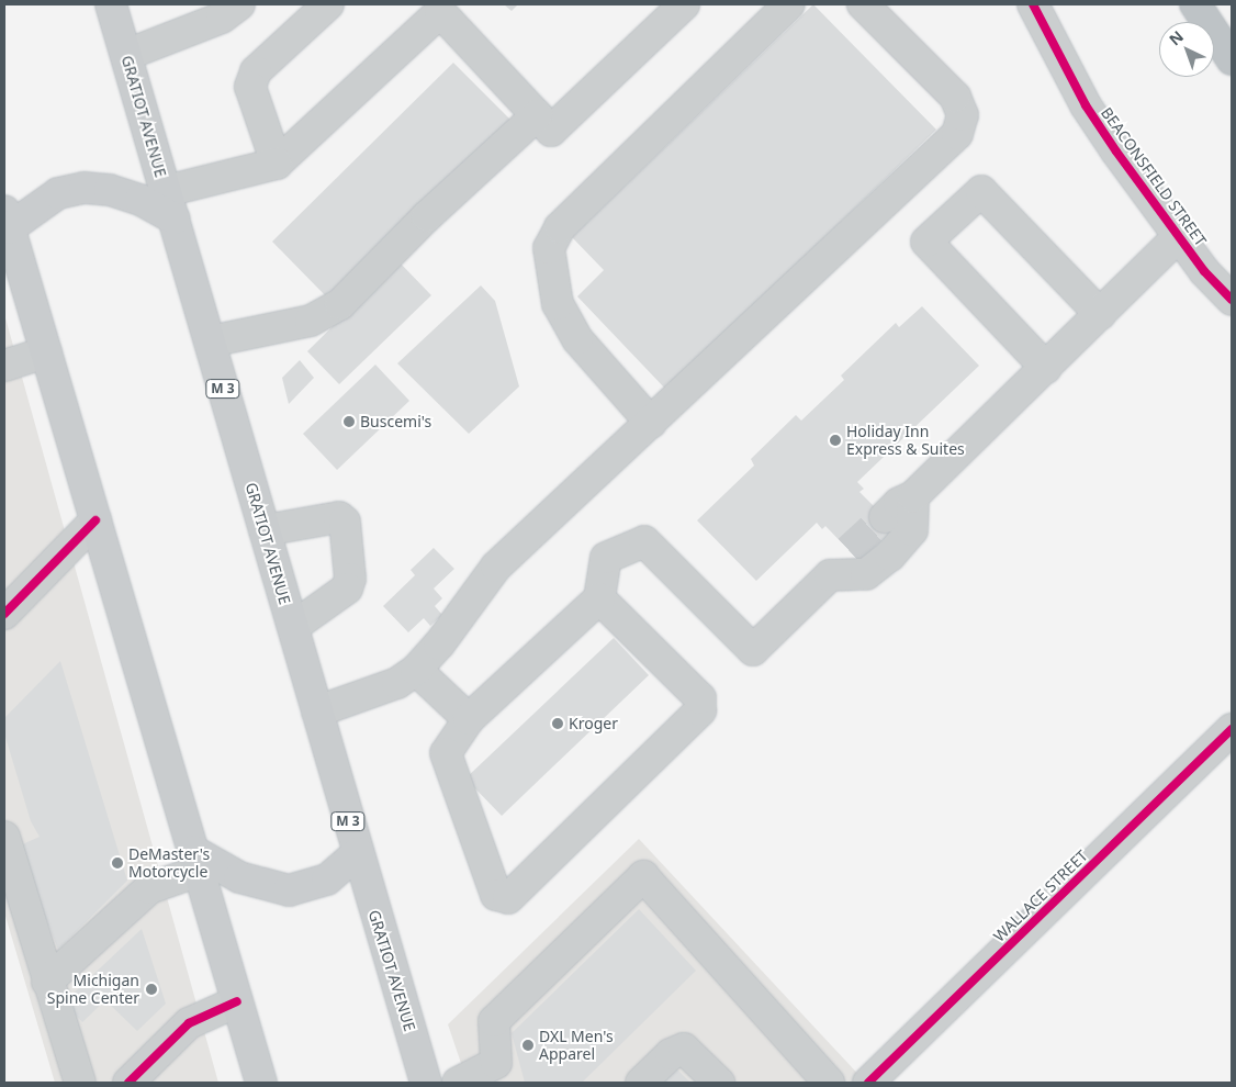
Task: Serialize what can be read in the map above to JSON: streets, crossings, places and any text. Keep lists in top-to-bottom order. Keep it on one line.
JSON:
{"streets":{"main road":["GRATIOT AVENUE","M 3"],"street":["BEACONSFIELD STREET","WALLACE STREET"]},"places":["Buscemi's","Holiday Inn Express & Suites","Kroger","DeMaster's Motorcycle","Michigan Spine Center","DXL Men's Apparel"],"north":"top left"}
